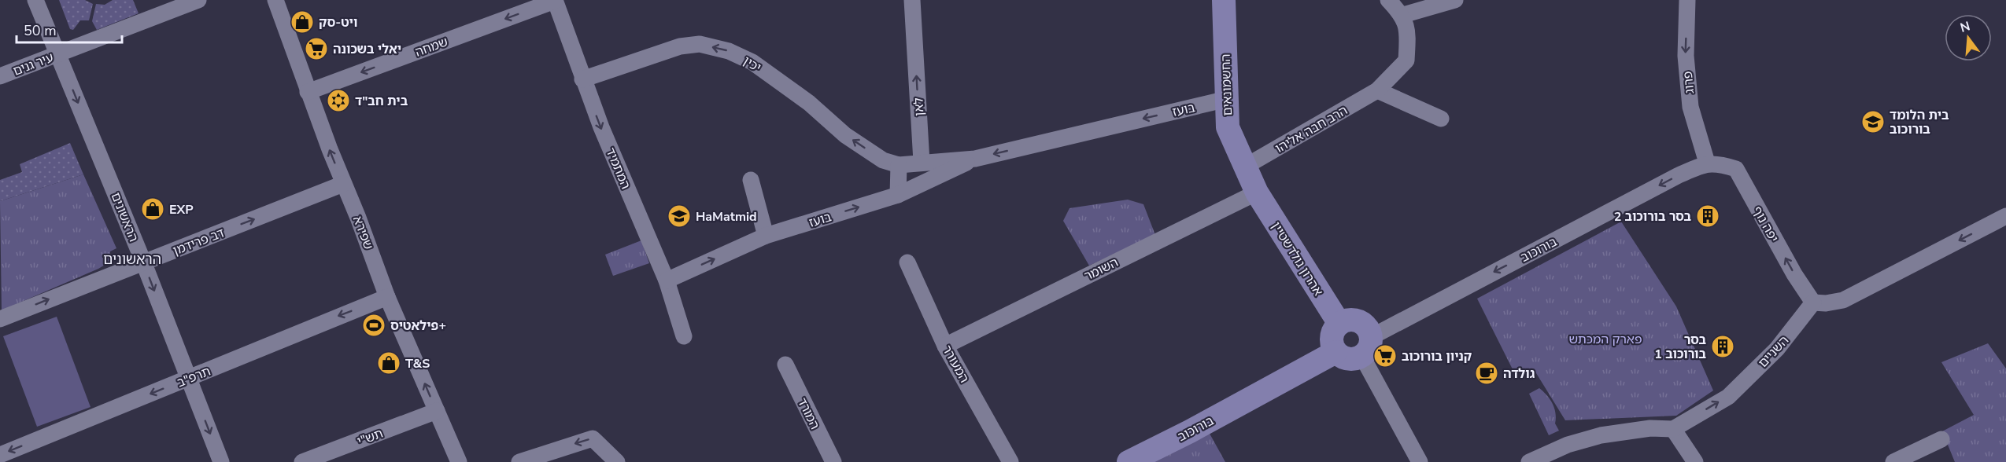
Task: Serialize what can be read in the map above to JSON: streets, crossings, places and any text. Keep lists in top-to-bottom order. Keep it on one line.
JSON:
{"streets":{"street":["שמחה","עיר גנים","יכין","פרוג","החשמונאים","לאן","בועז","הרב חבה אליהו","המתמיד","הראשונים","יפה נוף","שפירא","דב פרידמן","בורוכוב","אהרון גולדשטיין","השומר","השניים","המעורר","תרפ\"ב","המורד","תש\"י"]},"crossings":[["שמחה","המתמיד"],["שמחה","שפירא"],["עיר גנים","הראשונים"],["יכין","המתמיד"],["פרוג","יפה נוף"],["פרוג","בורוכוב"],["החשמונאים","בועז"],["החשמונאים","הרב חבה אליהו"],["החשמונאים","אהרון גולדשטיין"],["החשמונאים","השומר"],["לאן","בועז"],["בועז","המתמיד"],["הראשונים","דב פרידמן"],["הראשונים","תרפ\"ב"],["יפה נוף","בורוכוב"],["יפה נוף","השניים"],["שפירא","דב פרידמן"],["שפירא","תרפ\"ב"],["שפירא","תש\"י"],["בורוכוב","אהרון גולדשטיין"],["אהרון גולדשטיין","השומר"],["השומר","המעורר"]],"one_way":["שמחה","יכין","פרוג","לאן","המתמיד","הראשונים","יפה נוף","שפירא","דב פרידמן","בורוכוב","השניים","תרפ\"ב"],"districts":["הראשונים"],"parks":["פארק המכתש"],"places":{"shop":["ויט-סק","EXP","T&S"],"supermarket":["יאלי בשכונה","קניון בורוכוב"],"synagogue":["בית חב\"ד"],"school or university":["בית הלומד בורוכוב","HaMatmid"],"building":["בסר בורוכוב 2","בסר בורוכוב 1"],"sports":["פילאטיס+"],"cafe":["גולדה"]},"scale_bar":"50 m","north":"top"}
